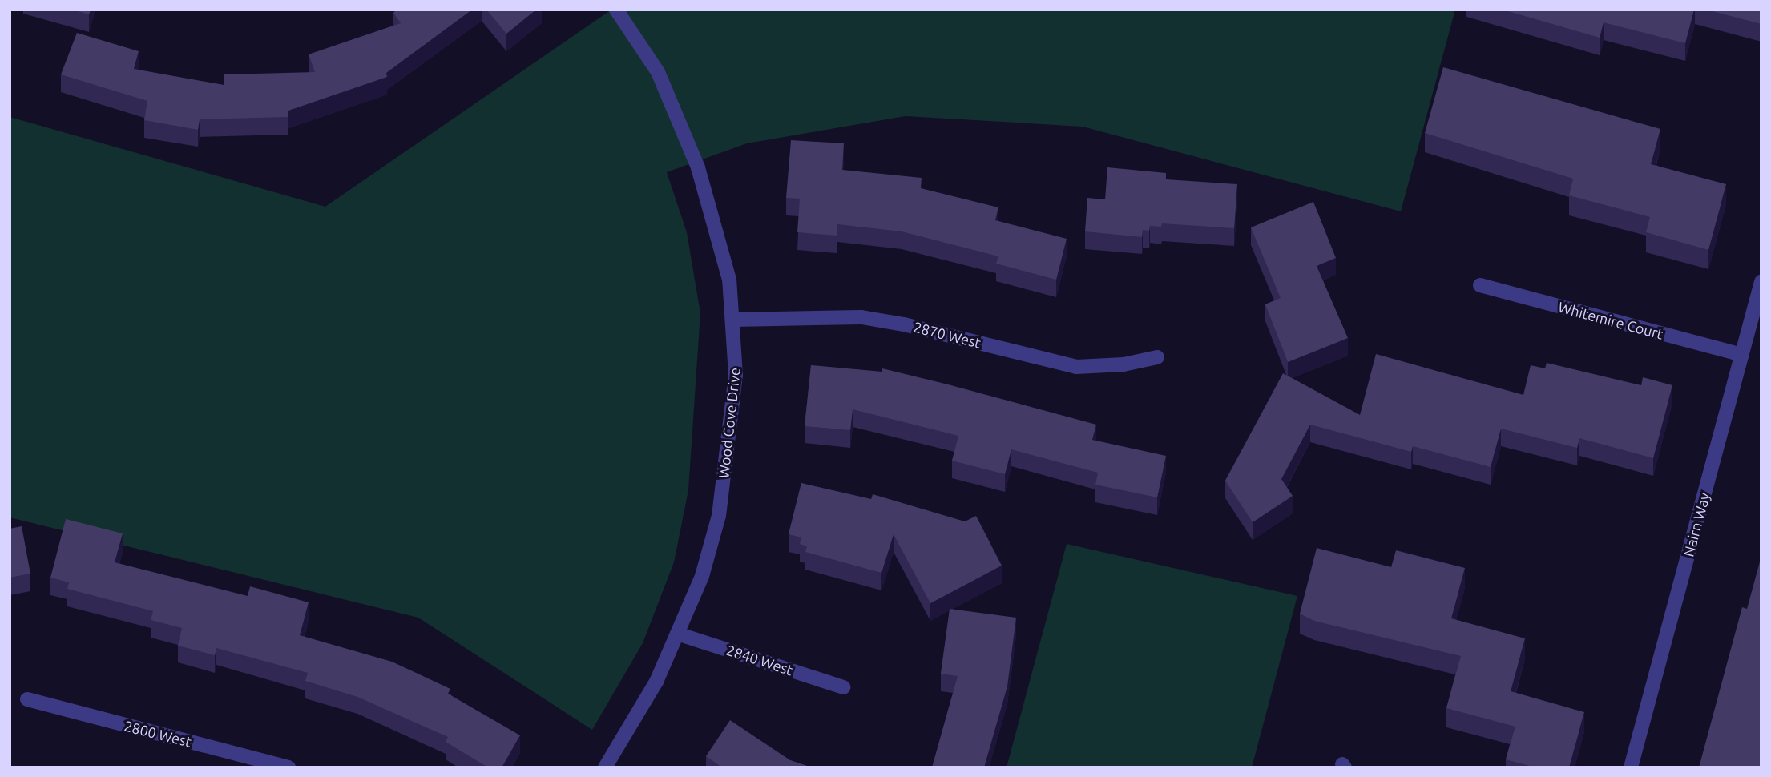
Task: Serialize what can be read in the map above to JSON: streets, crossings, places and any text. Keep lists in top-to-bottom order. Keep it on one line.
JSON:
{"streets":{"street":["Whitemire Court","2870 West","Wood Cove Drive","Nairn Way","2840 West","2800 West"]},"crossings":[["Whitemire Court","Nairn Way"],["2870 West","Wood Cove Drive"],["Wood Cove Drive","2840 West"]]}
